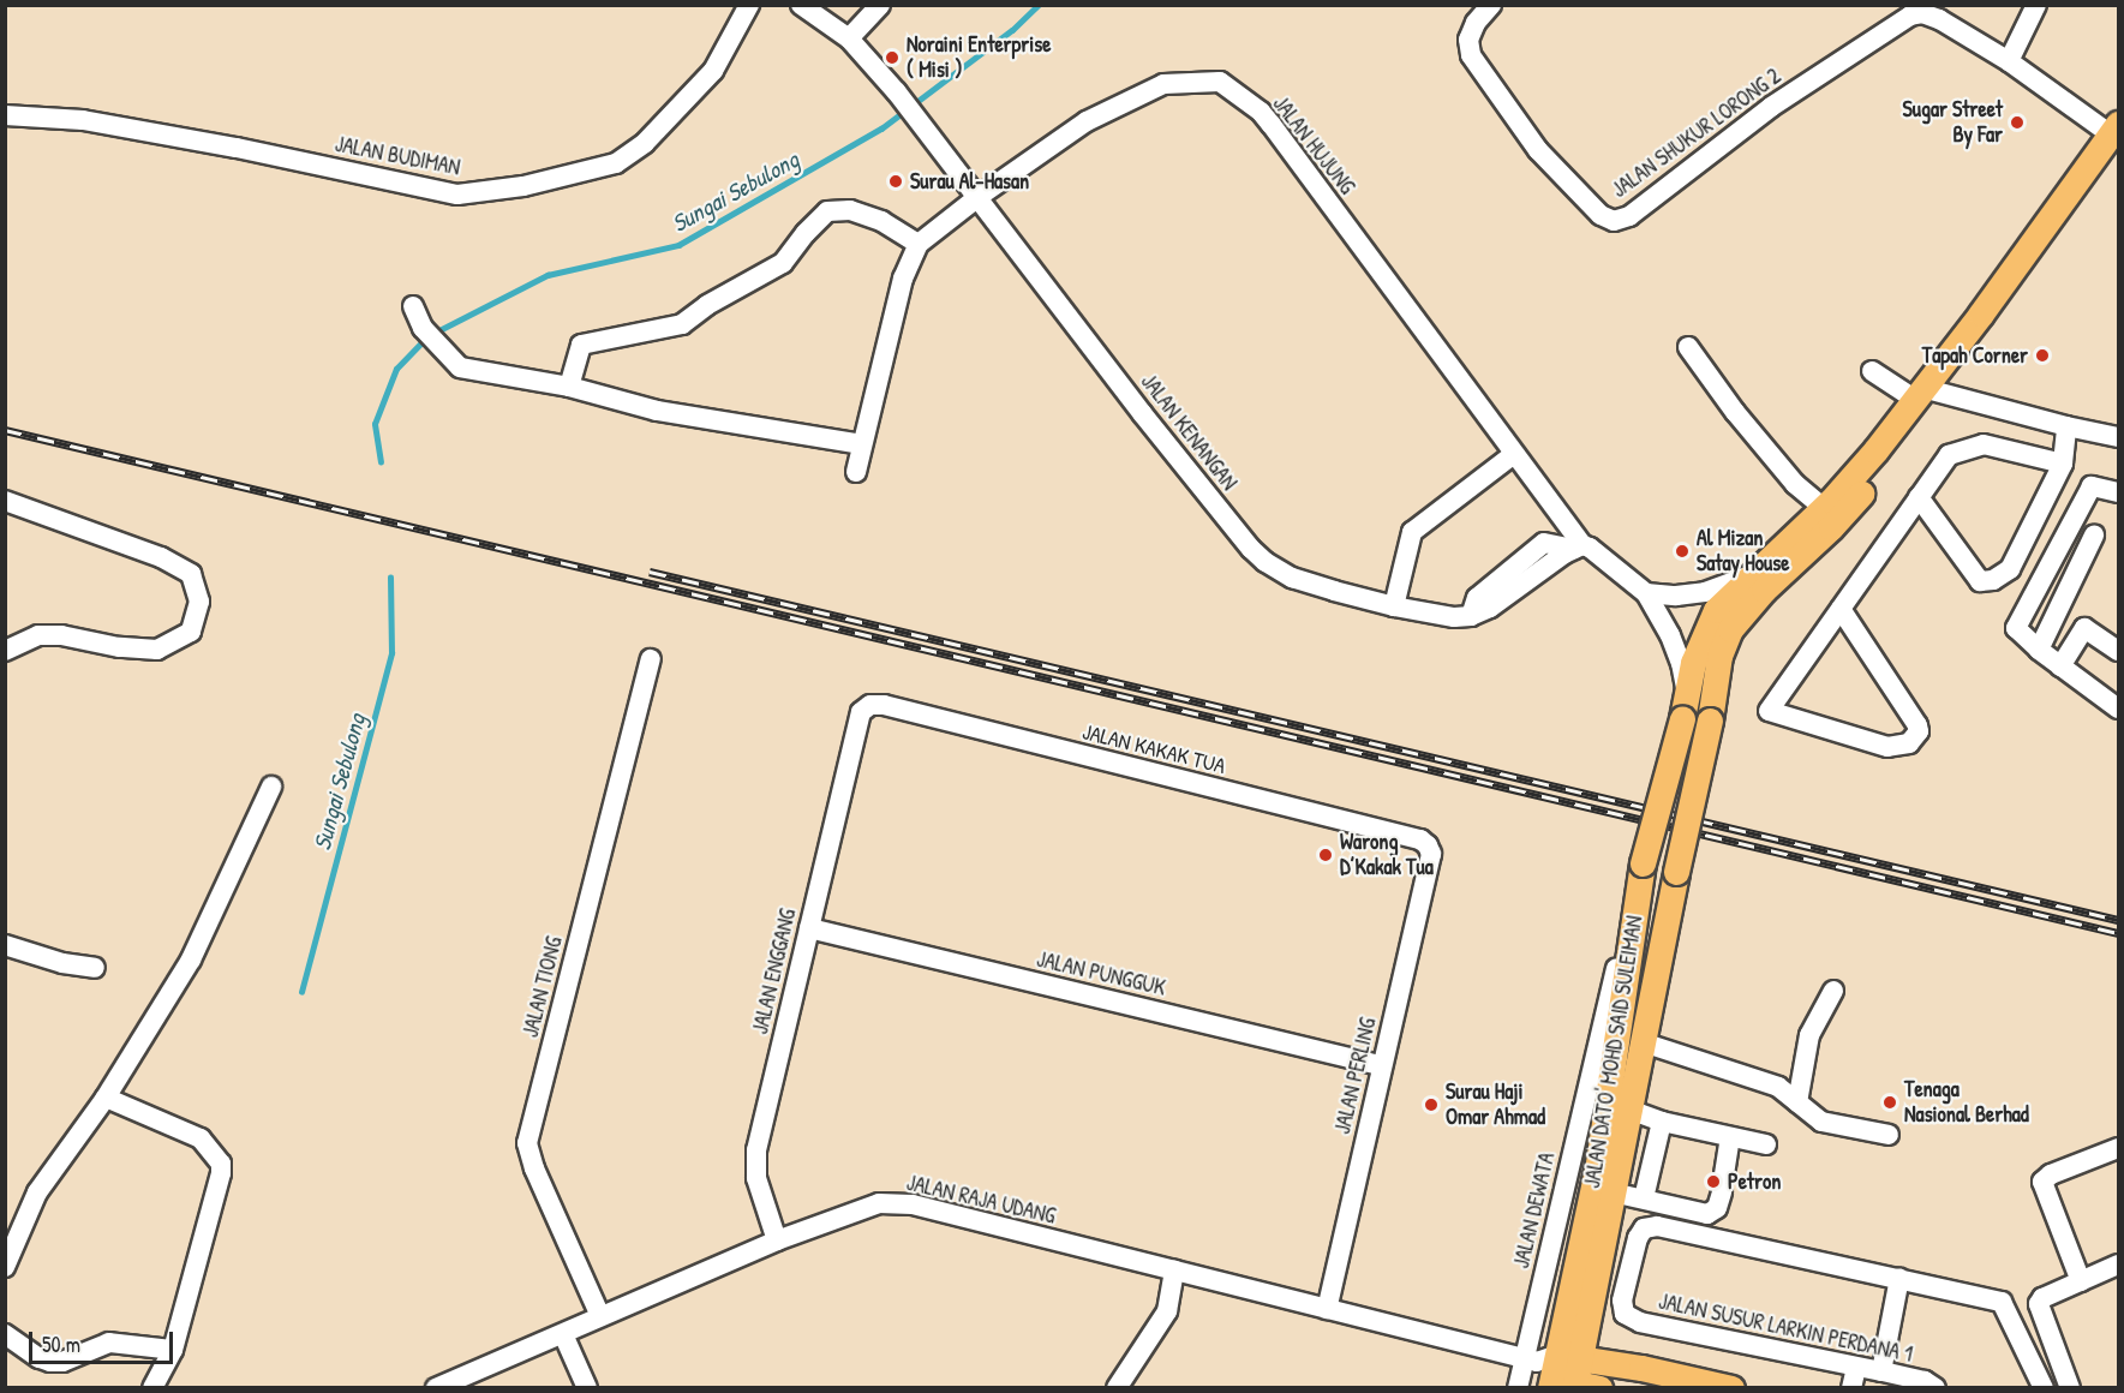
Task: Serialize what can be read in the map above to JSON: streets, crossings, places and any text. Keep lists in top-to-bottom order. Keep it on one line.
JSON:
{"streets":{"main road":["JALAN DATO' MOHD SAID SULEIMAN"],"street":["JALAN SHUKUR LORONG 2","JALAN HUJUNG","JALAN BUDIMAN","JALAN KENANGAN","JALAN KAKAK TUA","JALAN ENGGANG","JALAN PUNGGUK","JALAN TIONG","JALAN PERLING","JALAN RAJA UDANG","JALAN DEWATA","JALAN SUSUR LARKIN PERDANA 1"]},"crossings":[["JALAN HUJUNG","JALAN KENANGAN"],["JALAN KAKAK TUA","JALAN ENGGANG"],["JALAN KAKAK TUA","JALAN PERLING"],["JALAN ENGGANG","JALAN PUNGGUK"],["JALAN ENGGANG","JALAN RAJA UDANG"],["JALAN PUNGGUK","JALAN PERLING"],["JALAN TIONG","JALAN RAJA UDANG"],["JALAN DATO' MOHD SAID SULEIMAN","JALAN RAJA UDANG"],["JALAN DATO' MOHD SAID SULEIMAN","JALAN DEWATA"],["JALAN PERLING","JALAN RAJA UDANG"],["JALAN RAJA UDANG","JALAN DEWATA"]],"water":["Sungai Sebulong"],"places":["Noraini Enterprise ( Misi )","Sugar Street By Far","Surau Al-Hasan","Tapah Corner","Al Mizan Satay House","Warong D’Kakak Tua","Tenaga Nasional Berhad","Surau Haji Omar Ahmad","Petron"],"scale_bar":"50 m"}
